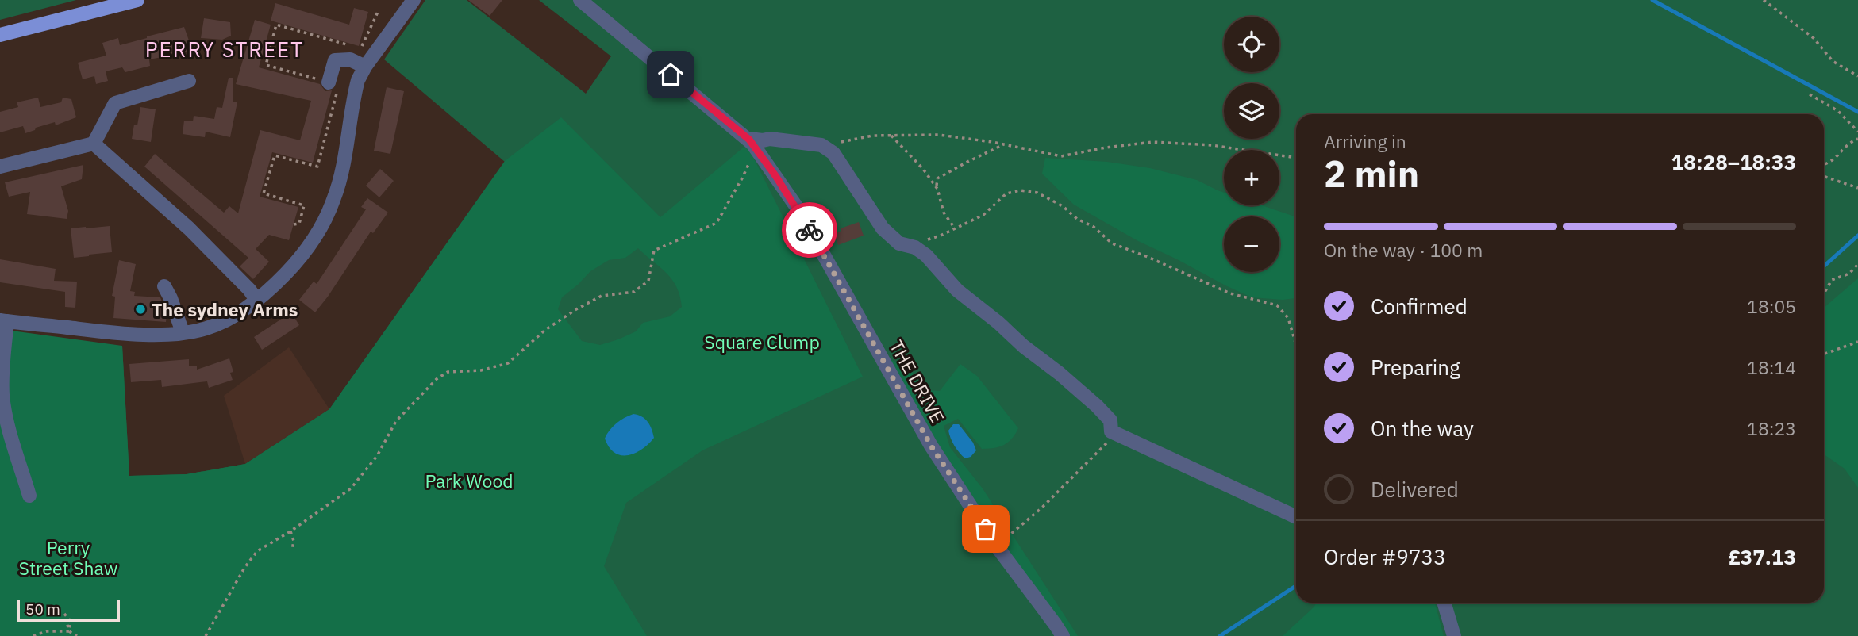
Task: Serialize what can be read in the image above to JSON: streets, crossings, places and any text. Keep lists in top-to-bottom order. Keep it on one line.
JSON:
{"streets":{"street":["THE DRIVE"]},"districts":["PERRY STREET"],"parks":["Square Clump","Park Wood","Perry Street Shaw"],"places":["The sydney Arms"],"scale_bar":"50 m","page":{"map_buttons":["+","−"],"heading":["2 min","Arriving in","18:28–18:33"],"panel":["Order #9733","£37.13"],"bar":"On the way · 100 m","list":[["Confirmed","18:05"],["Preparing","18:14"],["On the way","18:23"],"Delivered"],"scale":"50 m"}}
